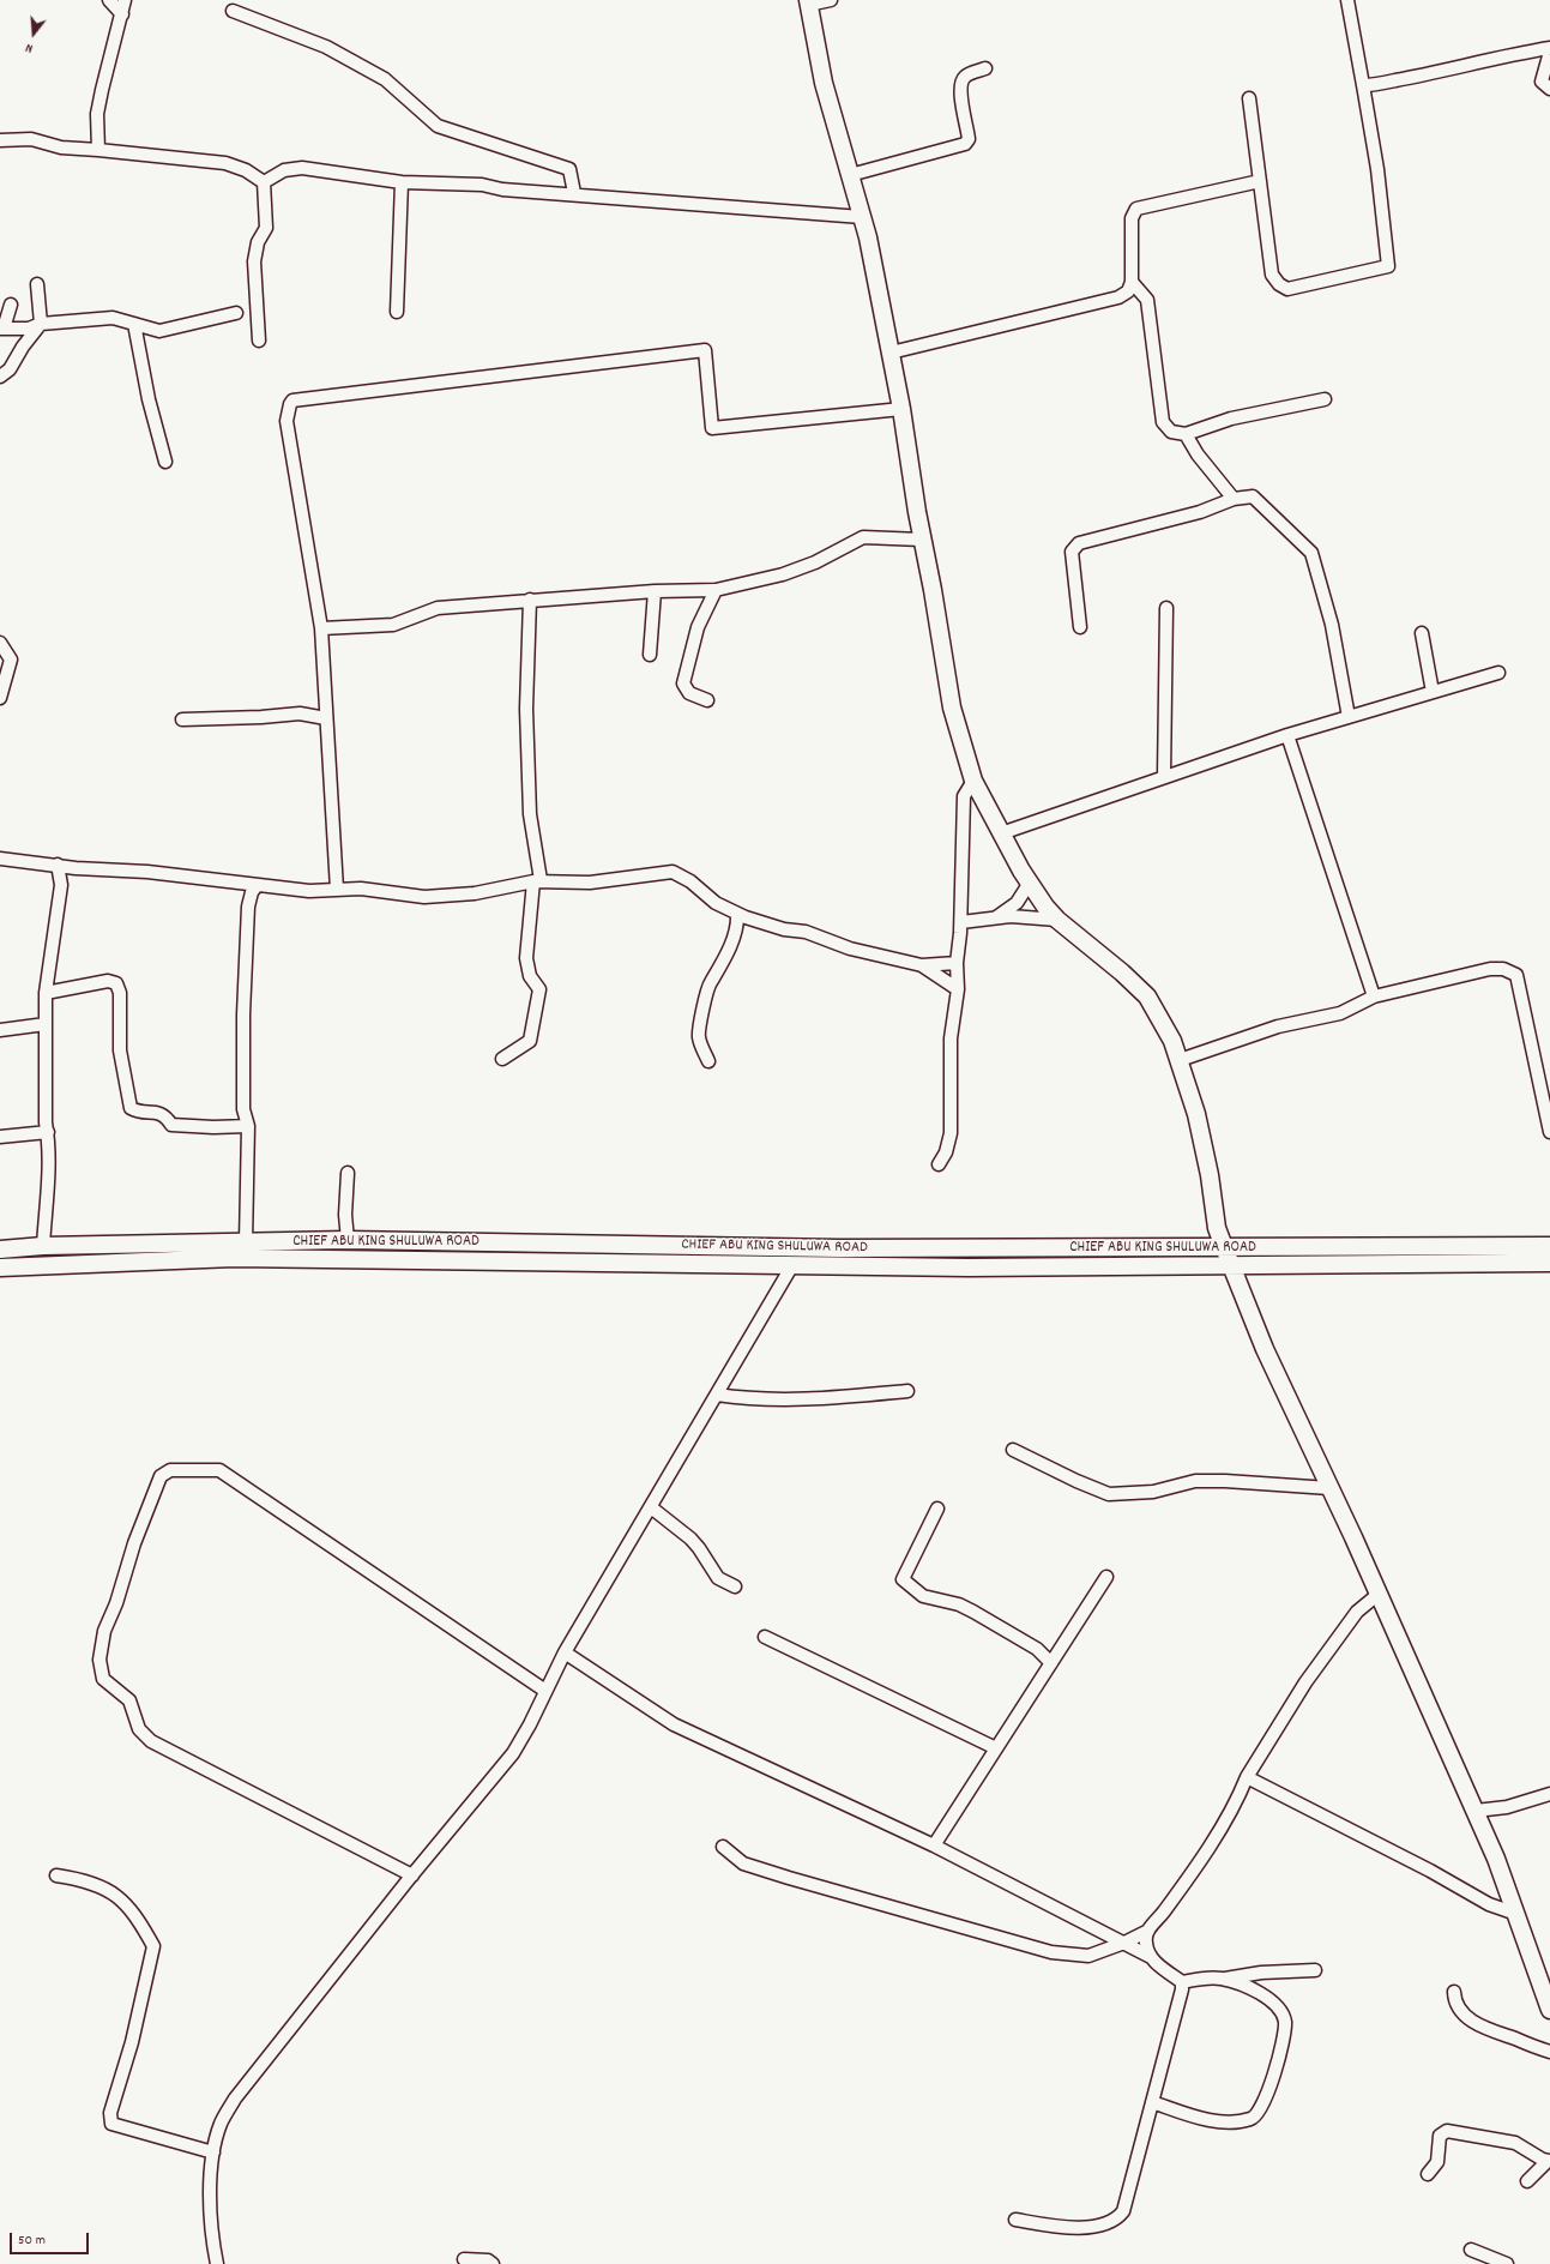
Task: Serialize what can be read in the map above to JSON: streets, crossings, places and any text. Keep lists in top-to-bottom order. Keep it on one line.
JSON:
{"streets":{"street":["CHIEF ABU KING SHULUWA ROAD"]},"scale_bar":"50 m","north":"bottom"}
